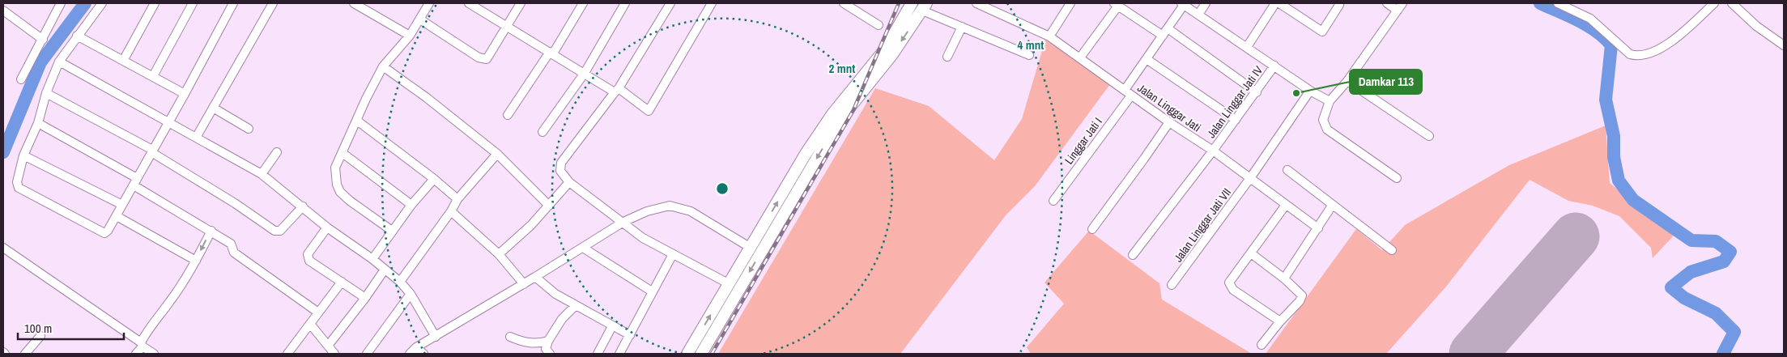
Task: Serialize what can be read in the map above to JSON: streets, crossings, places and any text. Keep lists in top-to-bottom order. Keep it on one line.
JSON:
{"streets":{"street":["Jalan Linggar Jati IV","Jalan Linggar Jati","Linggar Jati I","Jalan Linggar Jati VII"]},"crossings":[["Jalan Linggar Jati IV","Jalan Linggar Jati"],["Jalan Linggar Jati","Linggar Jati I"],["Jalan Linggar Jati","Jalan Linggar Jati VII"]],"places":["Damkar 113"],"scale_bar":"100 m","rings":["4 mnt","2 mnt"]}
